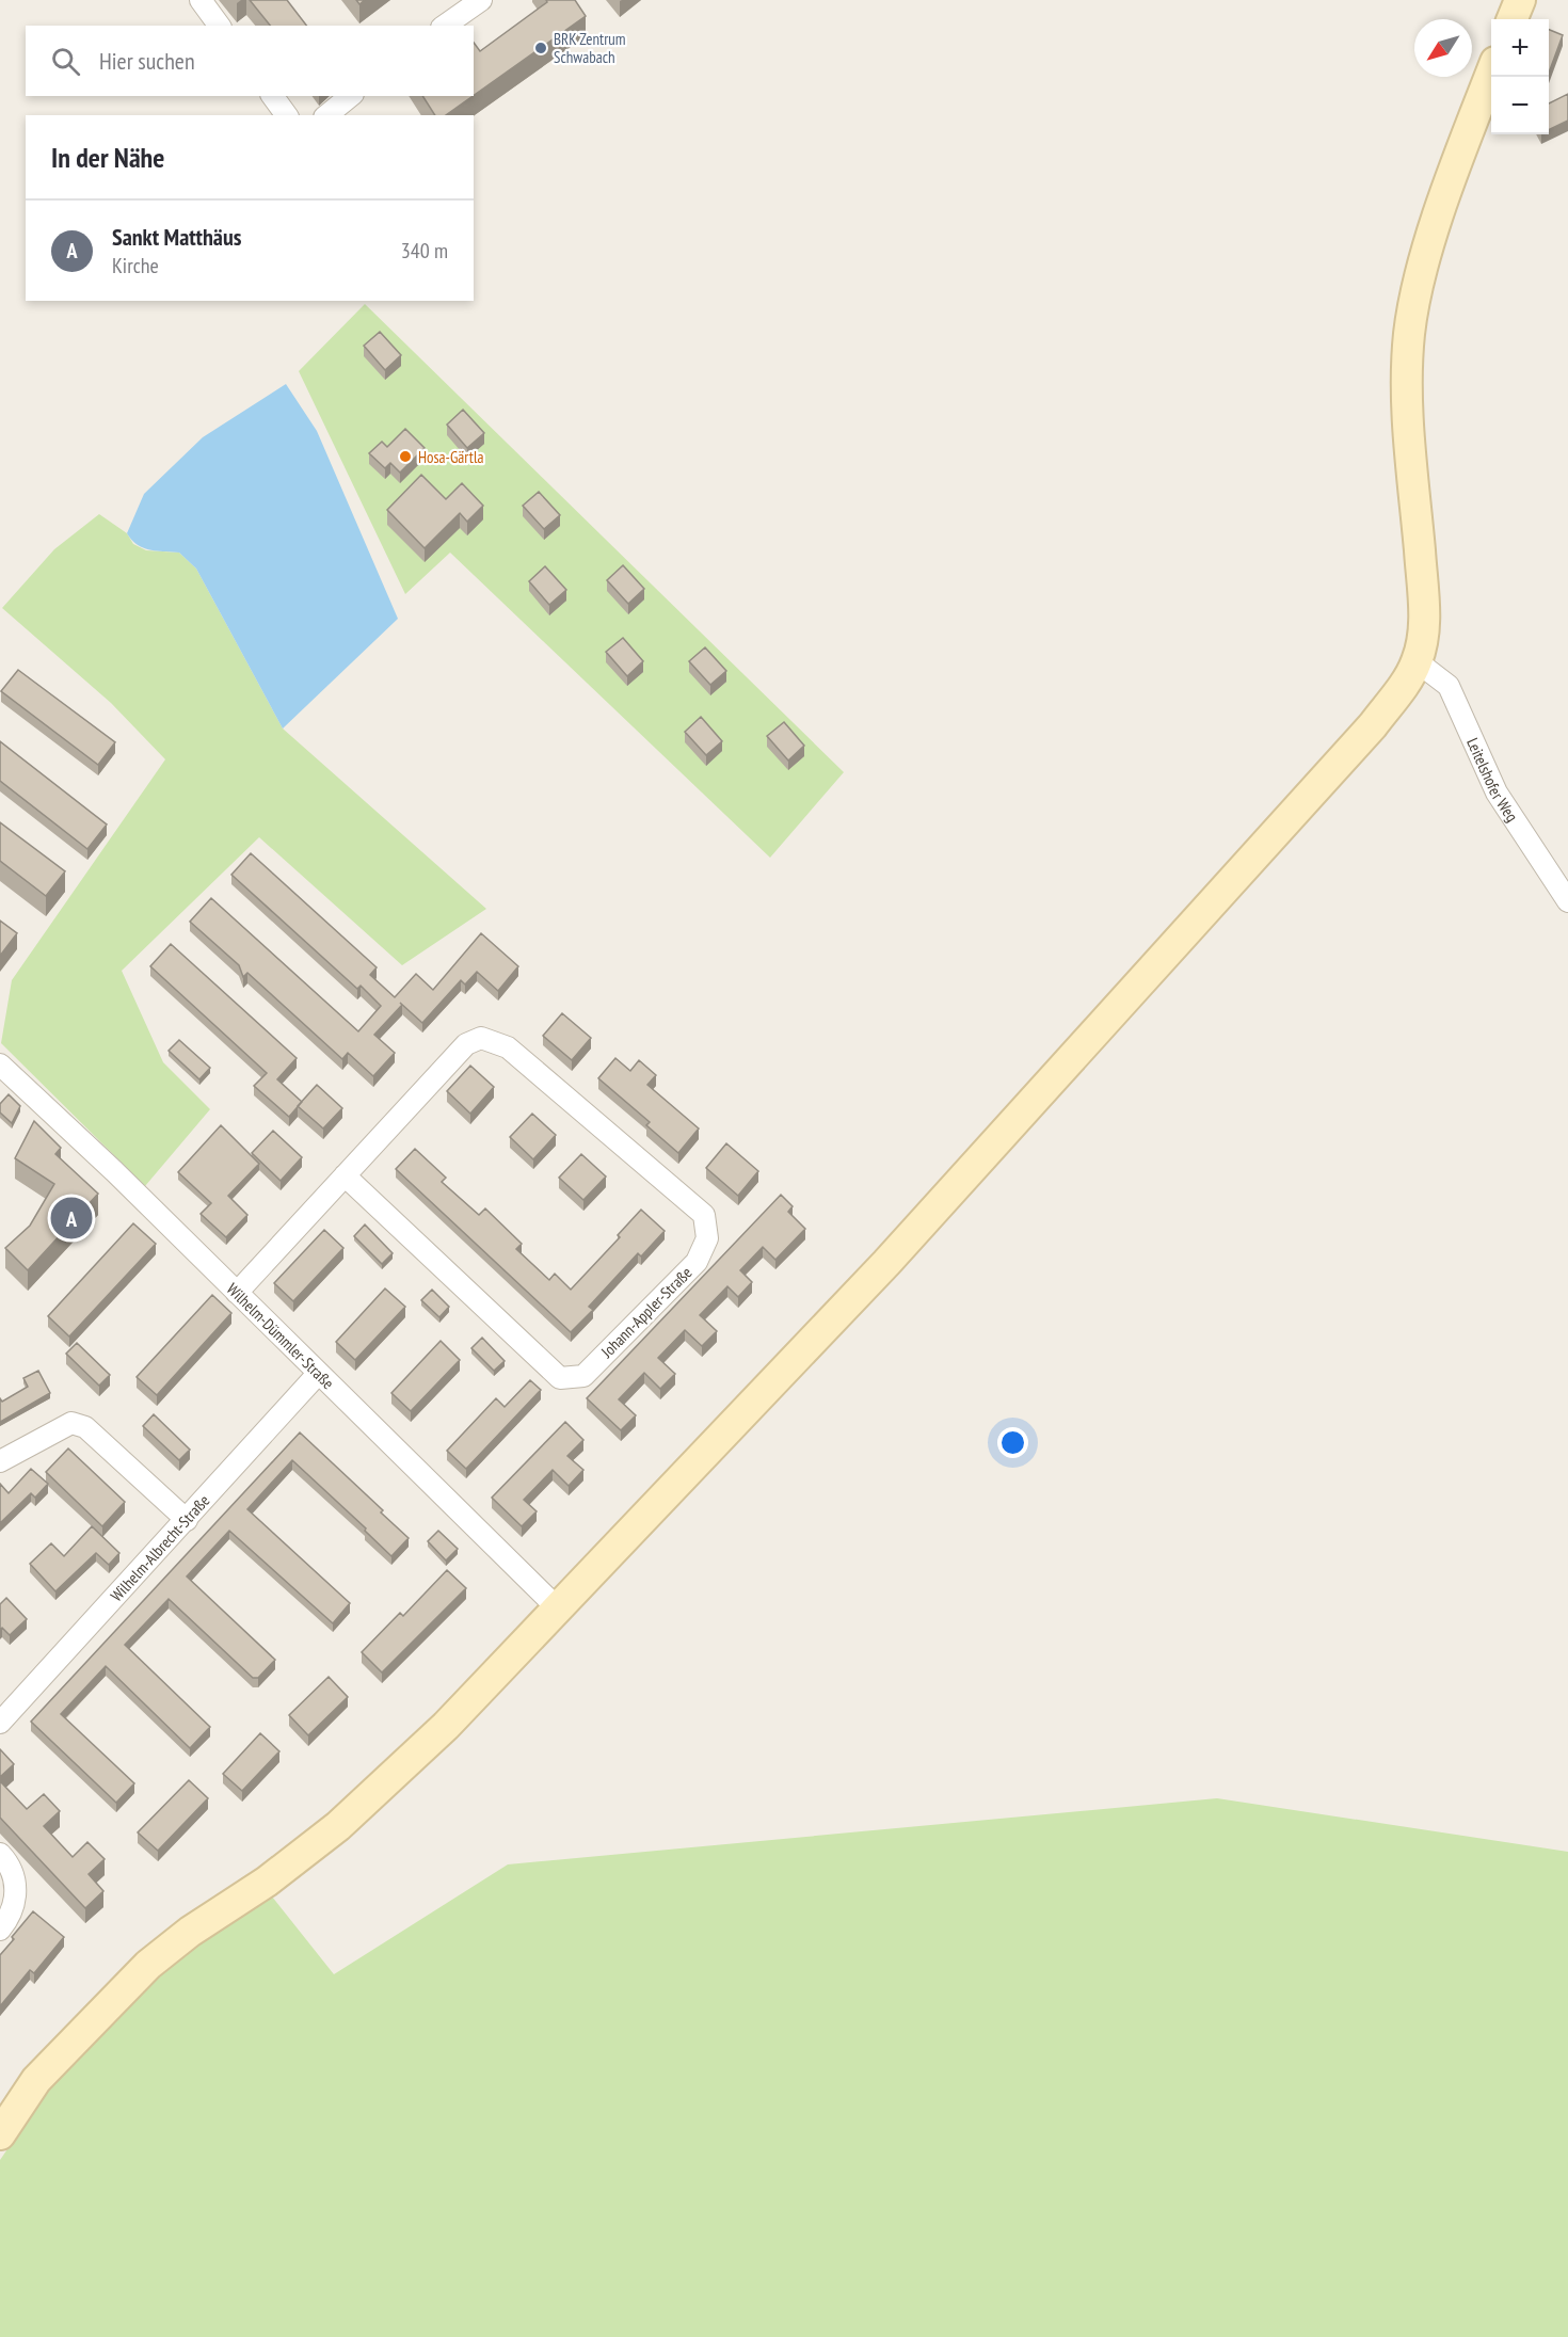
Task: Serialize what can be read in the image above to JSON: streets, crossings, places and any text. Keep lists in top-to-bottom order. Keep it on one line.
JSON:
{"streets":{"street":["Leitelshofer Weg","Johann-Appler-Straße","Wilhelm-Dümmler-Straße","Wilhelm-Albrecht-Straße"]},"crossings":[["Johann-Appler-Straße","Wilhelm-Dümmler-Straße"],["Wilhelm-Dümmler-Straße","Wilhelm-Albrecht-Straße"]],"places":["BRK Zentrum Schwabach","Hosa-Gärtla"],"north":"bottom left","page":{"map_buttons":["+","−"],"search":"Hier suchen","heading":"In der Nähe","list":[{"mark":"A","name":"Sankt Matthäus","note":"Kirche","value":"340 m"}],"pins":"A"}}
